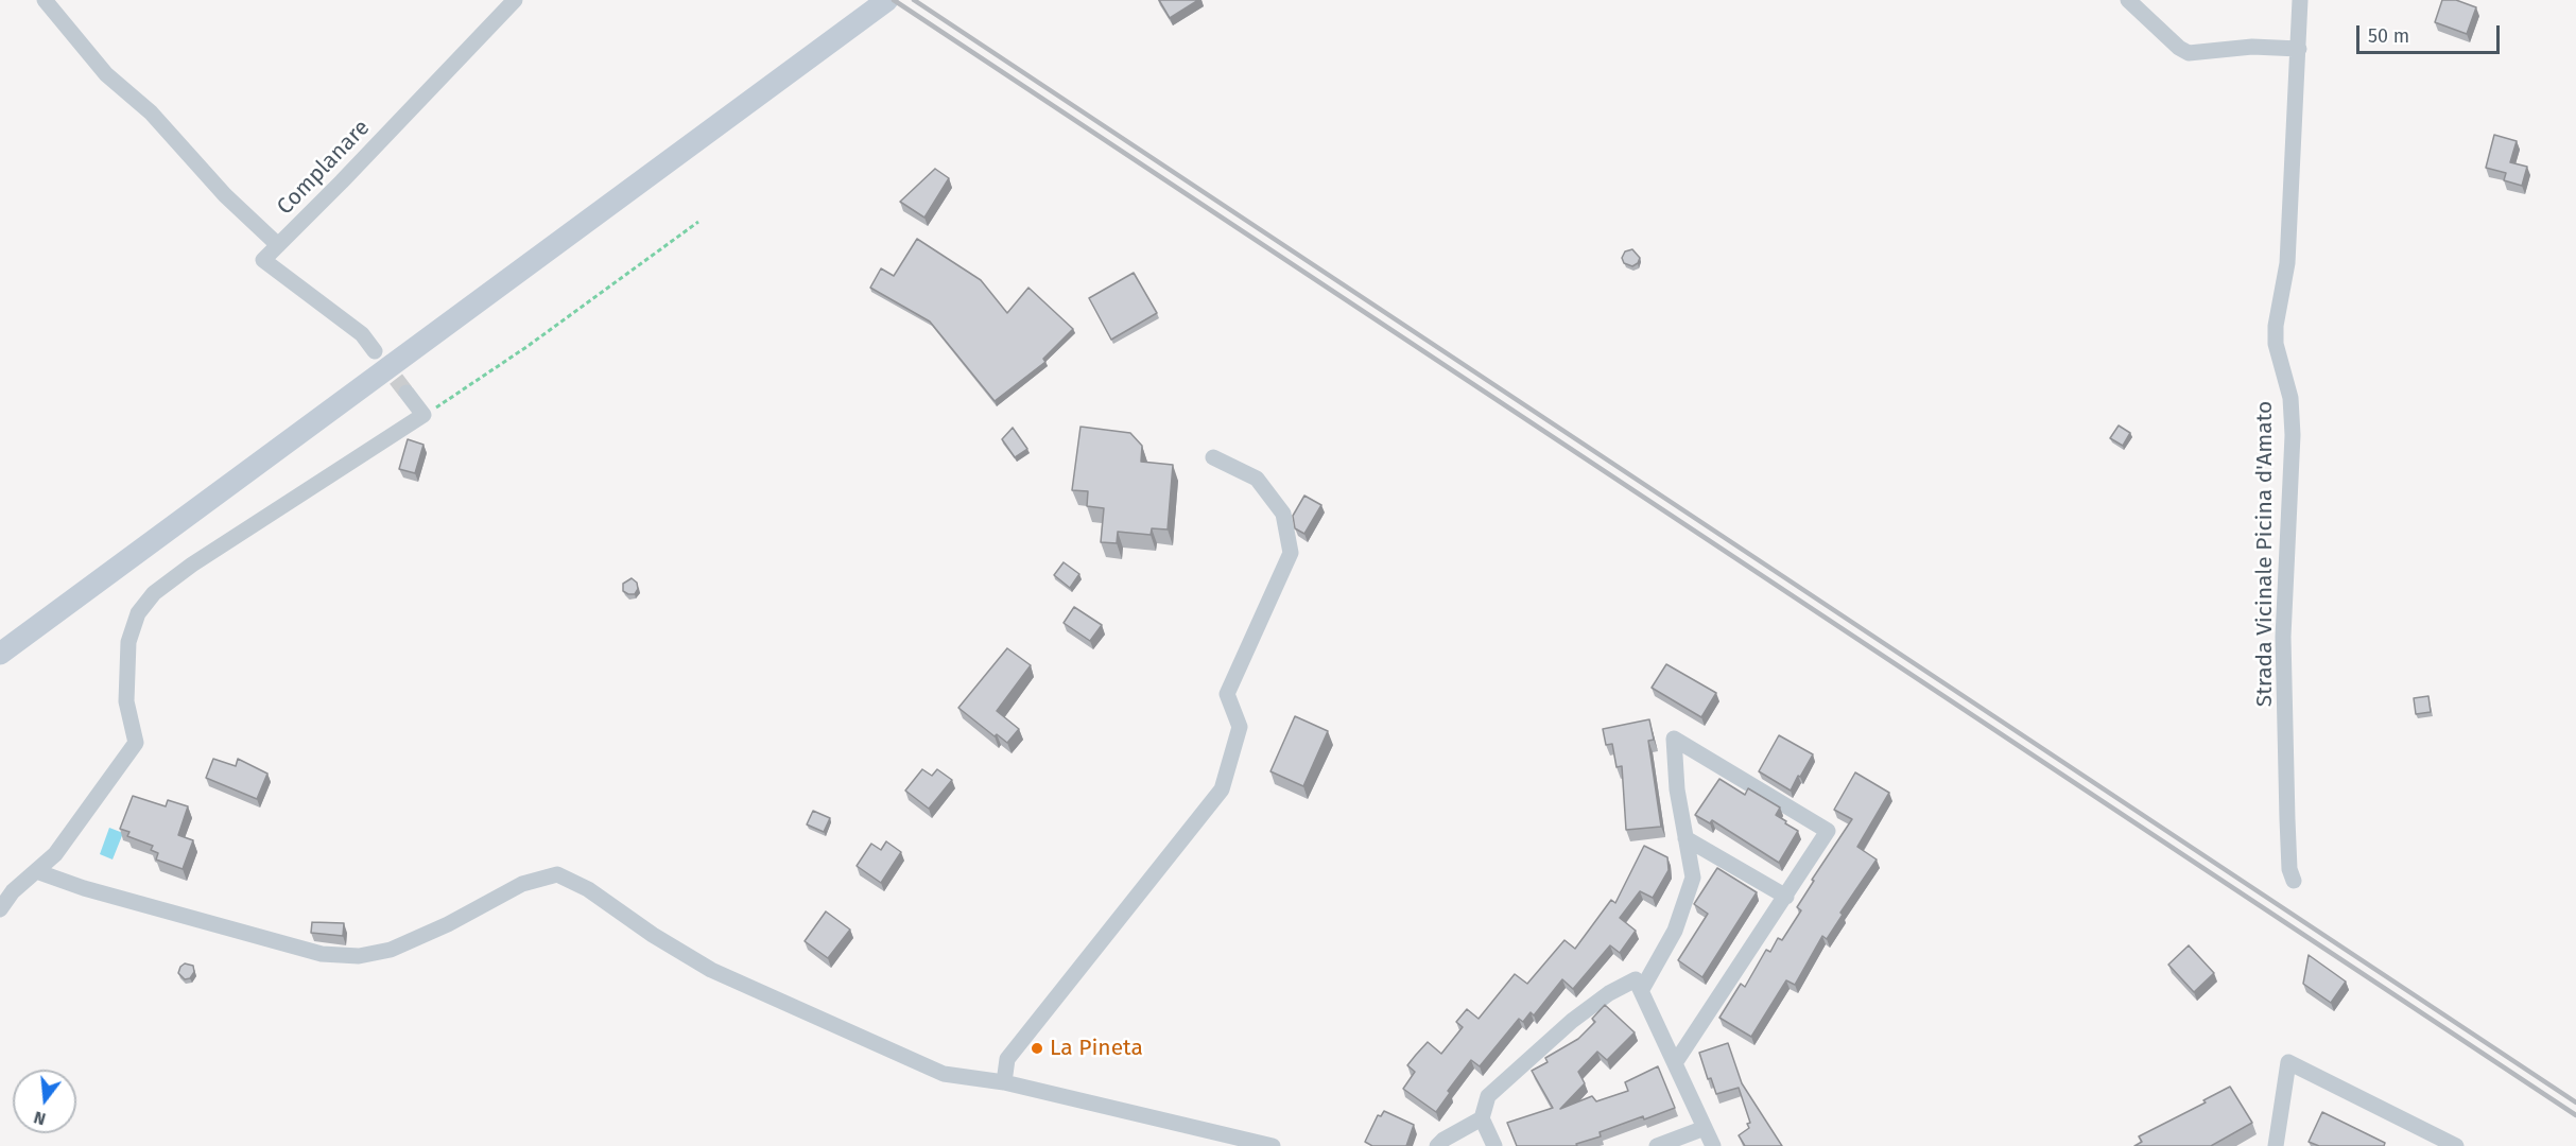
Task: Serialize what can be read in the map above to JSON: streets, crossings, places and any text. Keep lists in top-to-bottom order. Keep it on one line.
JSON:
{"streets":{"street":["Complanare","Strada Vicinale Picina d'Amato"]},"places":["La Pineta"],"scale_bar":"50 m","north":"bottom"}
